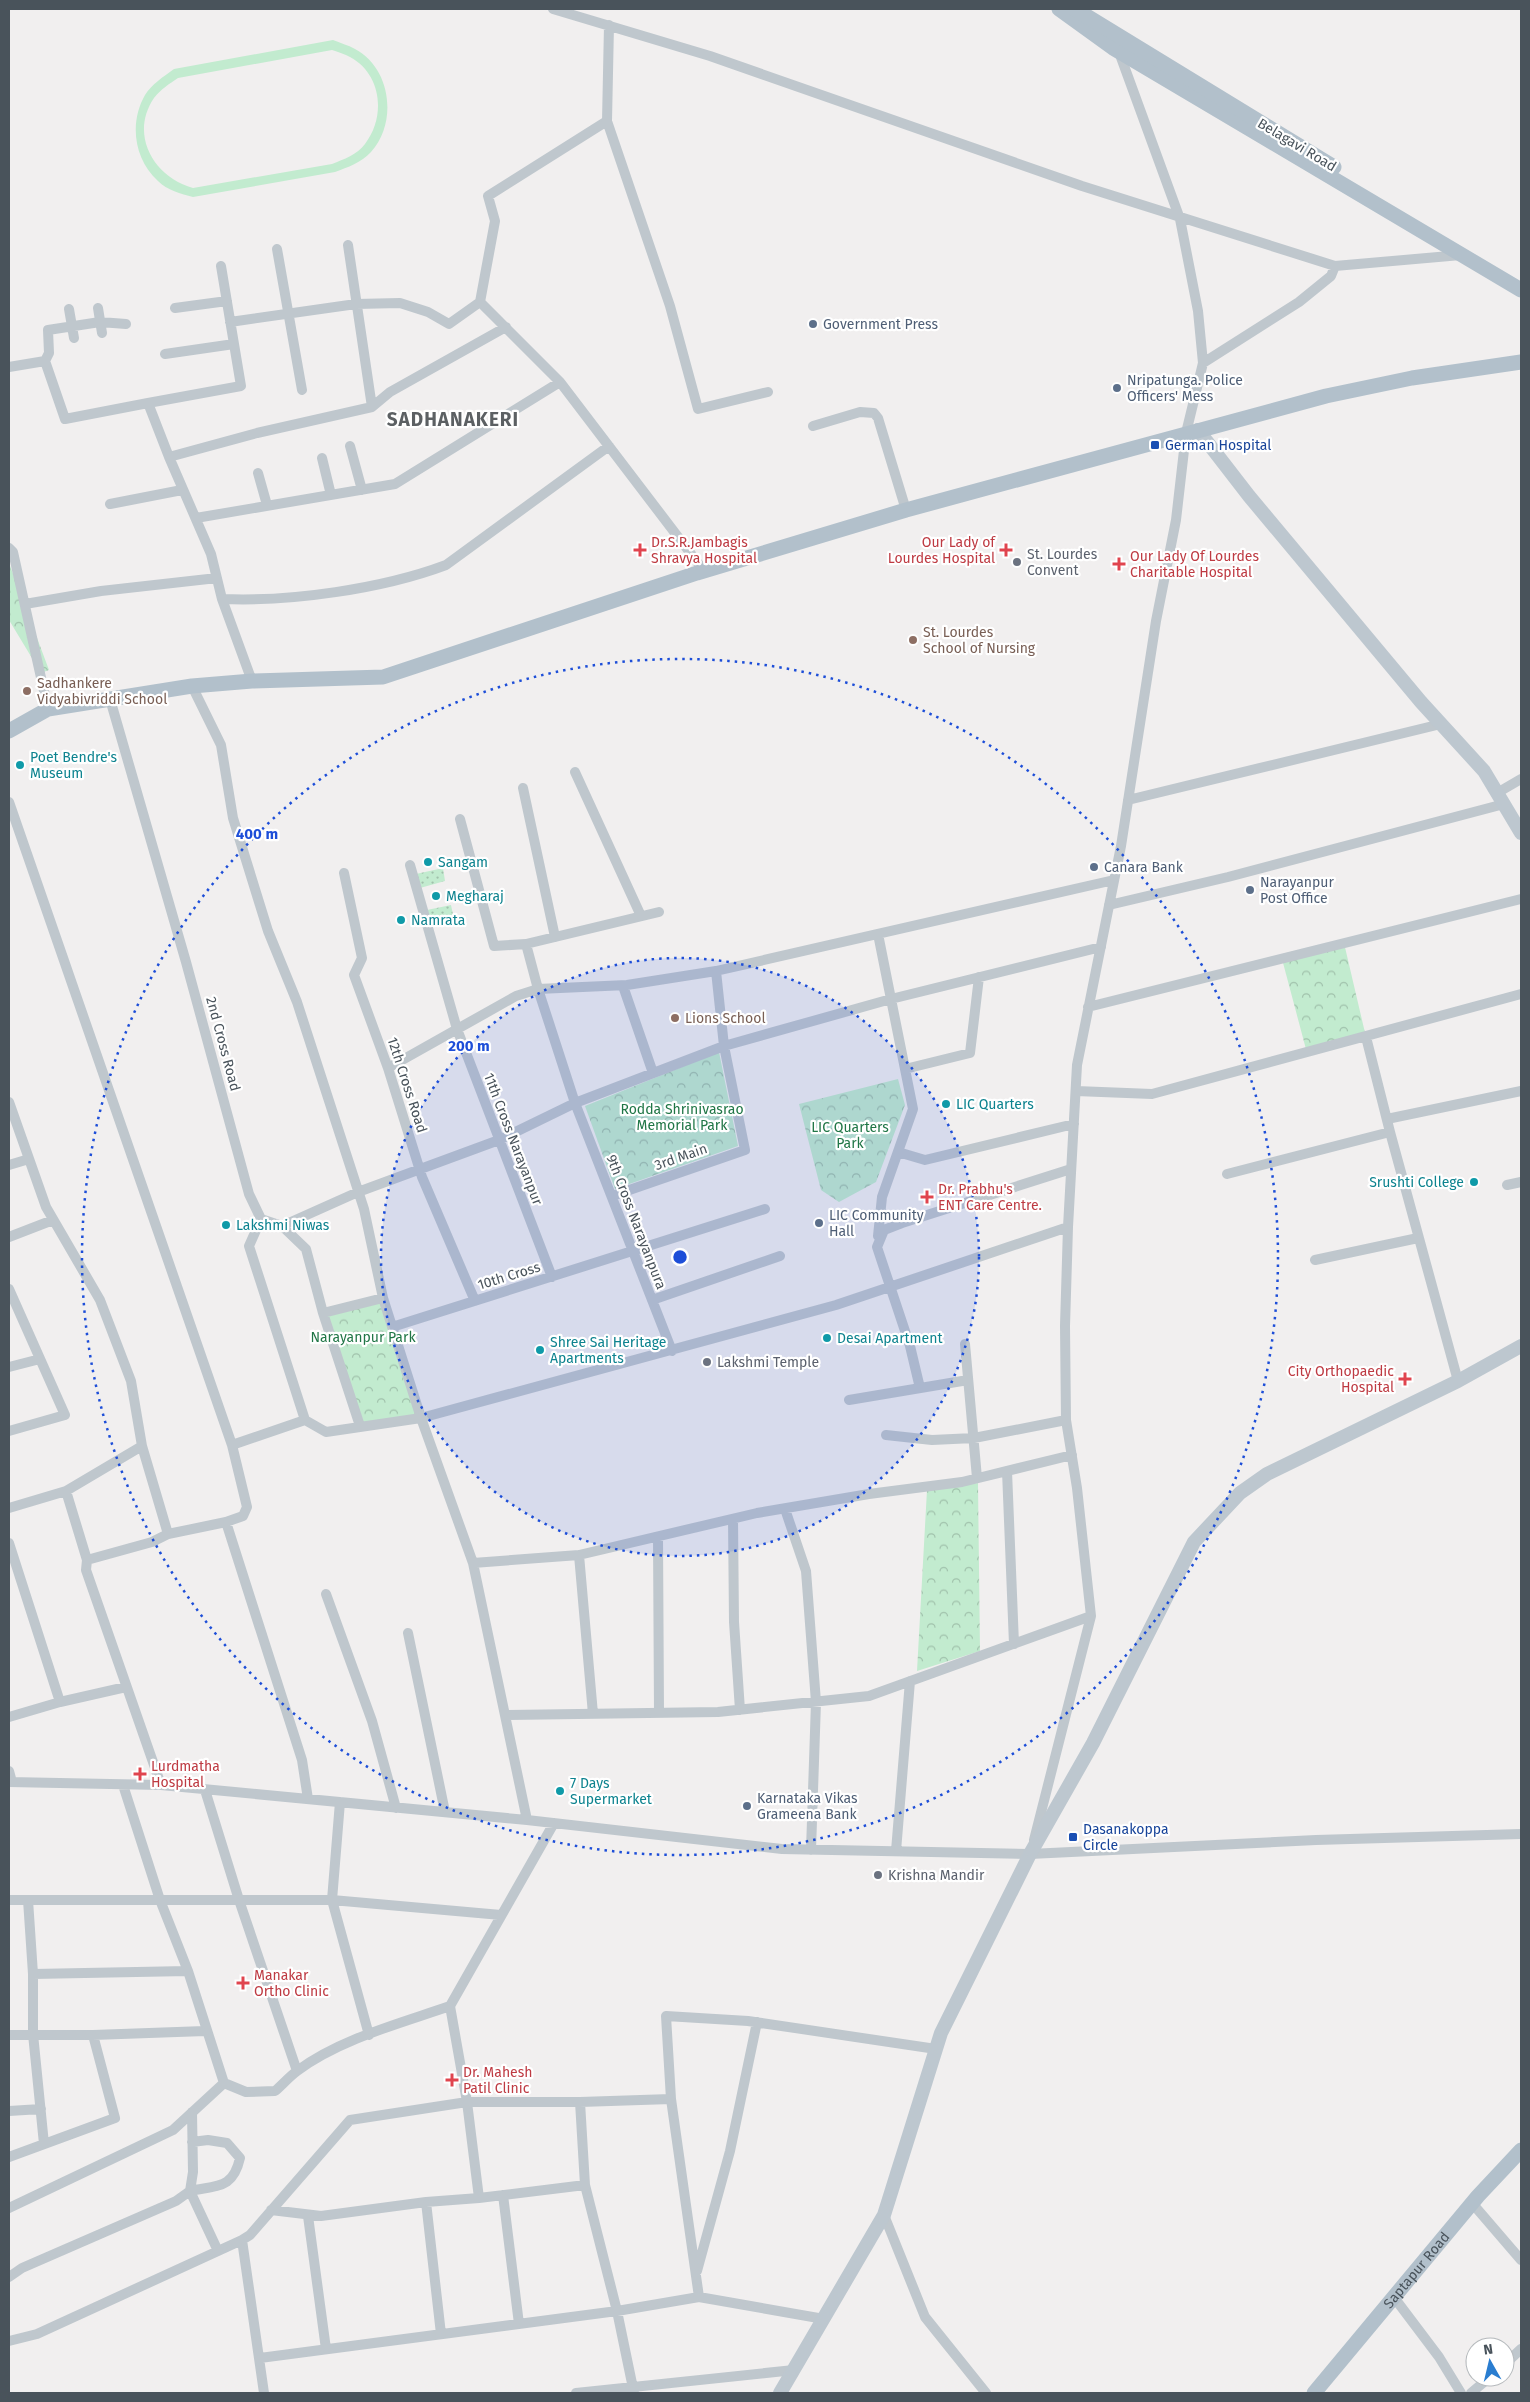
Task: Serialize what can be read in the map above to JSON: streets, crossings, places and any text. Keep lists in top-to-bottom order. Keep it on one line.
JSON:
{"streets":{"main road":["Belagavi Road","Saptapur Road"],"street":["2nd Cross Road","12th Cross Road","11th Cross Narayanpur","3rd Main","9th Cross Narayanpura","10th Cross"]},"crossings":[["12th Cross Road","10th Cross"],["11th Cross Narayanpur","10th Cross"],["3rd Main","9th Cross Narayanpura"],["9th Cross Narayanpura","10th Cross"]],"districts":["SADHANAKERI"],"parks":["Rodda Shrinivasrao Memorial Park","LIC Quarters Park","Narayanpur Park"],"places":{"other":["Government Press","Nripatunga. Police Officers' Mess","St. Lourdes Convent","St. Lourdes School of Nursing","Sadhankere Vidyabivriddi School","Poet Bendre's Museum","Sangam","Canara Bank","Narayanpur Post Office","Megharaj","Namrata","Lions School","LIC Quarters","Srushti College","LIC Community Hall","Lakshmi Niwas","Desai Apartment","Shree Sai Heritage Apartments","Lakshmi Temple","7 Days Supermarket","Karnataka Vikas Grameena Bank","Krishna Mandir"],"transit":["German Hospital","Dasanakoppa Circle"],"health":["Dr.S.R.Jambagis Shravya Hospital","Our Lady of Lourdes Hospital","Our Lady Of Lourdes Charitable Hospital","Dr. Prabhu's ENT Care Centre.","City Orthopaedic Hospital","Lurdmatha Hospital","Manakar Ortho Clinic","Dr. Mahesh Patil Clinic"]},"north":"top","rings":["400 m","200 m"]}
